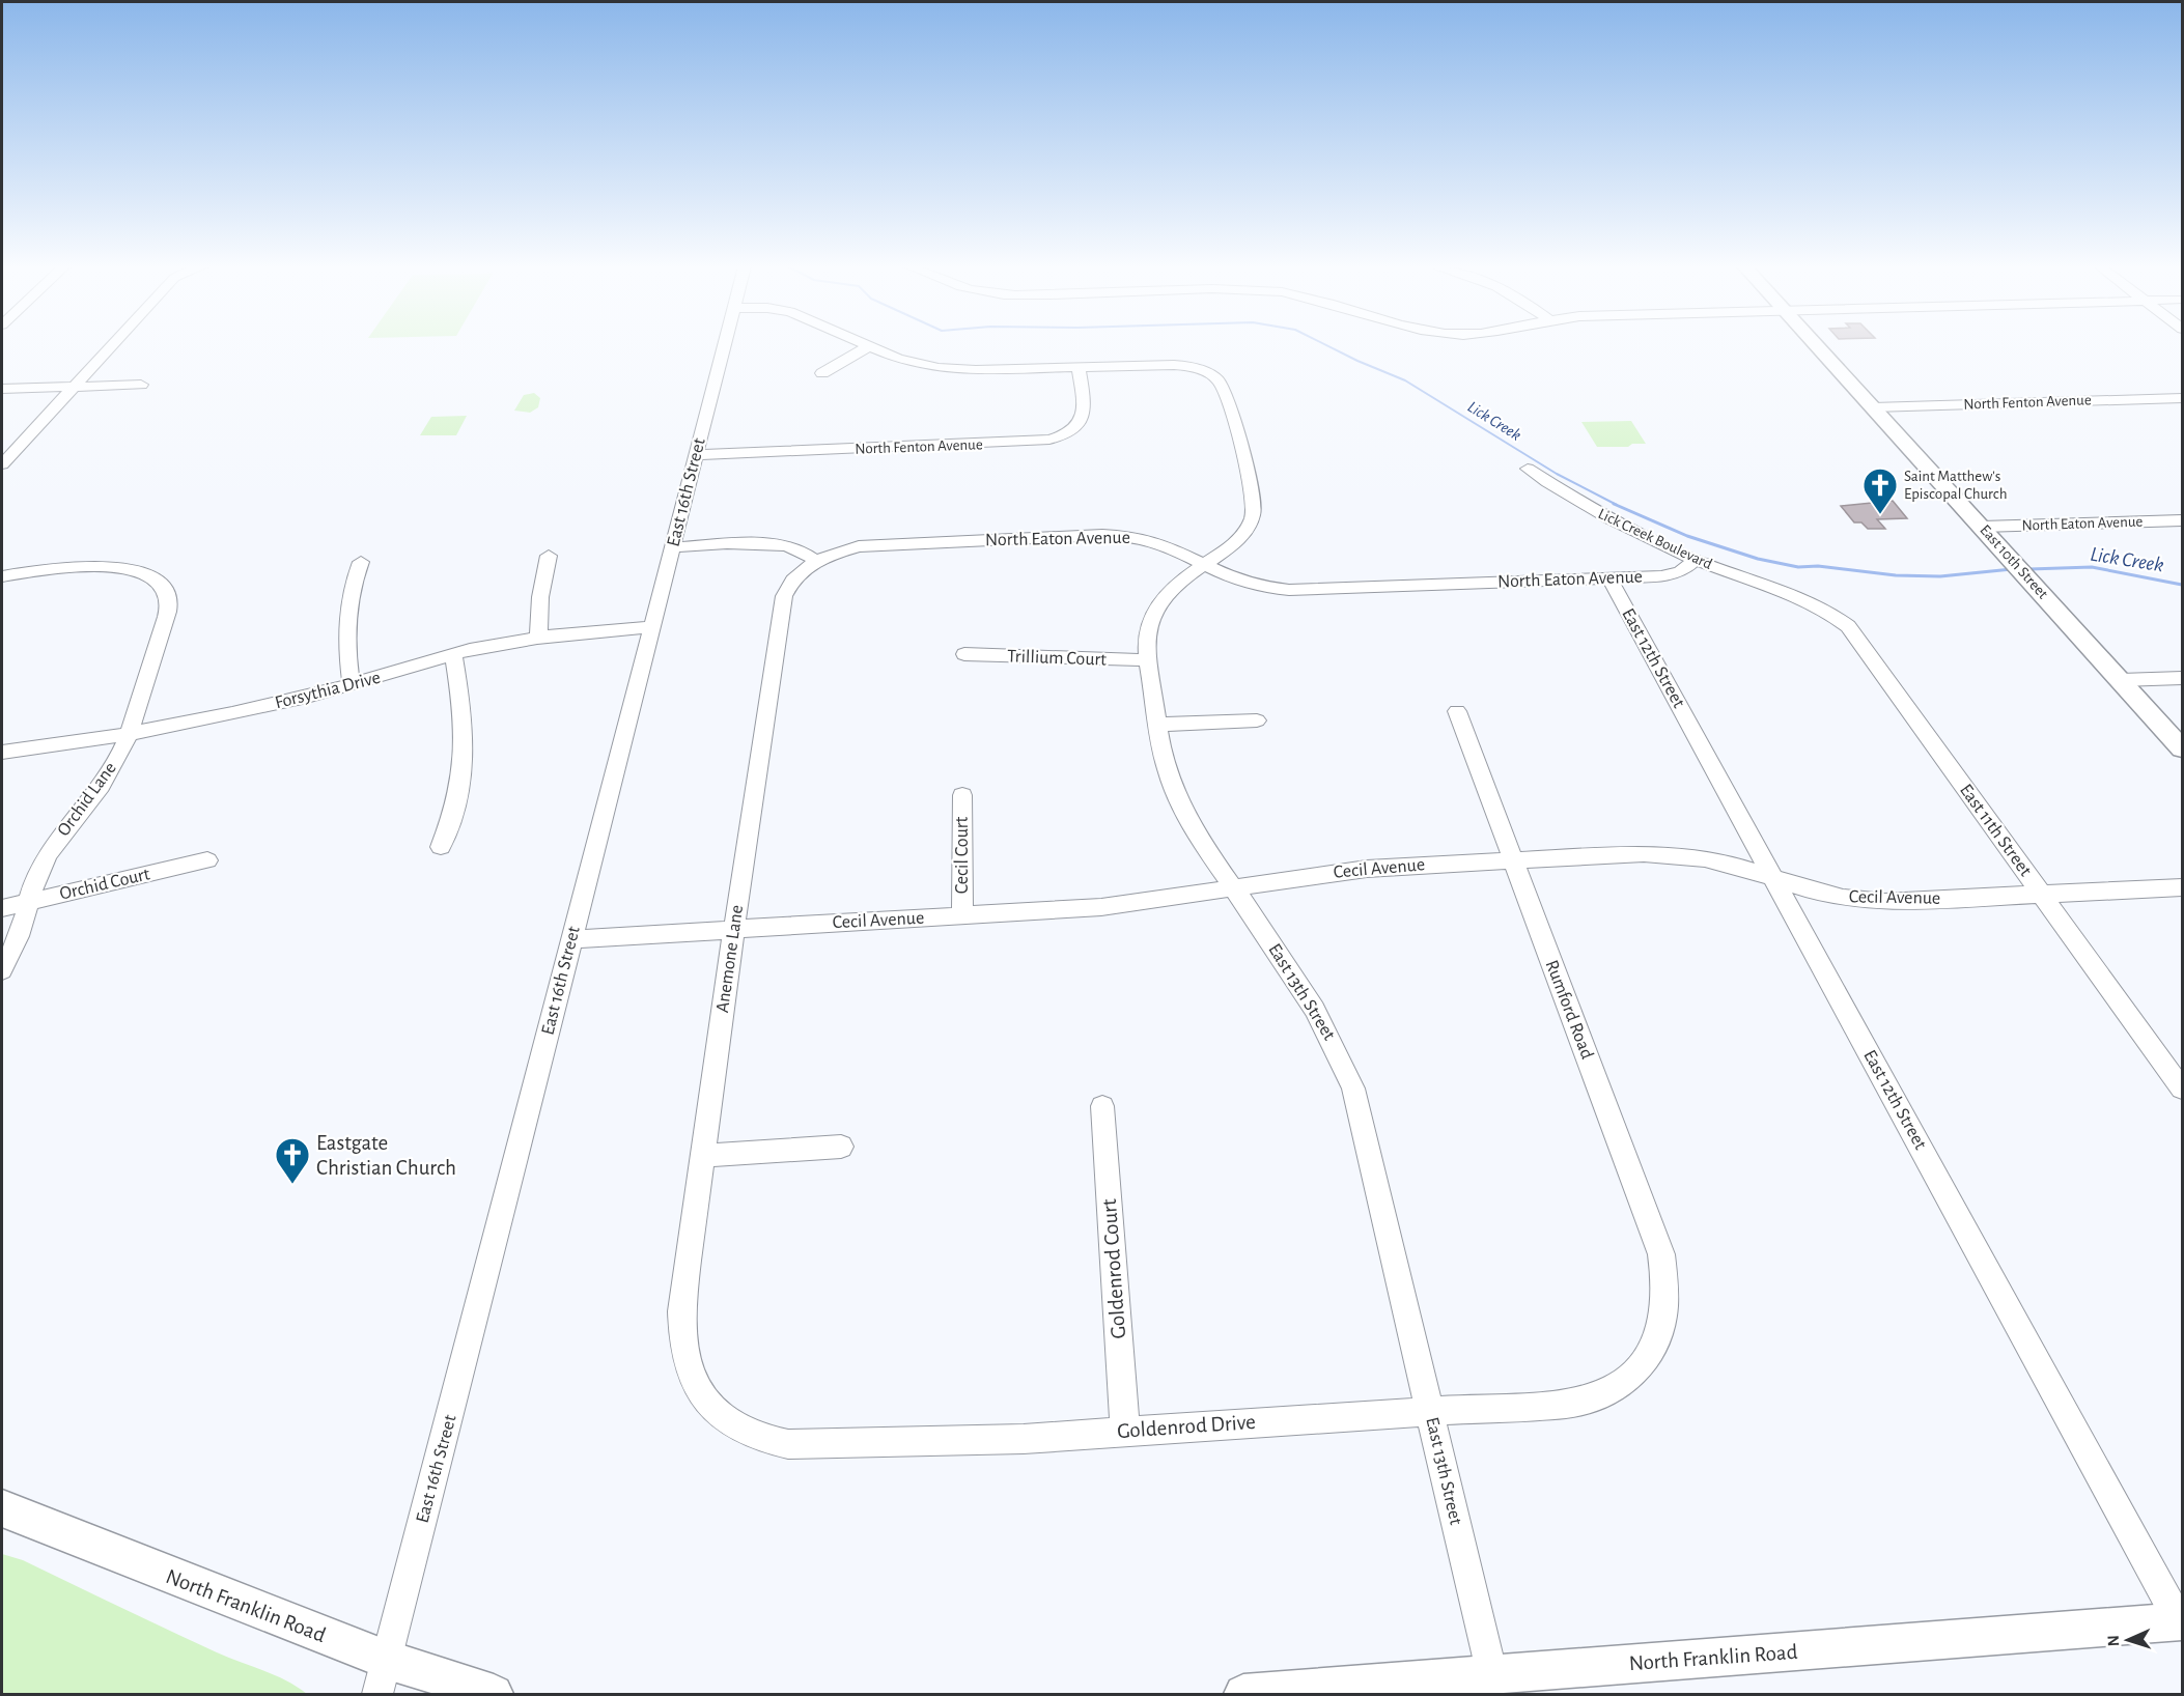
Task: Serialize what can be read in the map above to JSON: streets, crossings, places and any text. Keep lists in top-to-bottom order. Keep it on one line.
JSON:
{"streets":{"main road":["East 10th Street","North Franklin Road"],"street":["North Fenton Avenue","East 16th Street","North Eaton Avenue","Lick Creek Boulevard","Trillium Court","East 12th Street","Forsythia Drive","Orchid Lane","East 11th Street","Cecil Court","Cecil Avenue","Orchid Court","Anemone Lane","East 13th Street","Rumford Road","Goldenrod Court","Goldenrod Drive"]},"crossings":[["North Fenton Avenue","East 16th Street"],["North Fenton Avenue","East 10th Street"],["North Fenton Avenue","East 13th Street"],["East 16th Street","Forsythia Drive"],["East 16th Street","Cecil Avenue"],["East 16th Street","North Franklin Road"],["North Eaton Avenue","Lick Creek Boulevard"],["North Eaton Avenue","East 10th Street"],["North Eaton Avenue","East 12th Street"],["North Eaton Avenue","Anemone Lane"],["North Eaton Avenue","East 13th Street"],["Lick Creek Boulevard","East 11th Street"],["Trillium Court","East 13th Street"],["East 12th Street","Cecil Avenue"],["East 12th Street","North Franklin Road"],["Forsythia Drive","Orchid Lane"],["Orchid Lane","Orchid Court"],["East 11th Street","Cecil Avenue"],["Cecil Court","Cecil Avenue"],["Cecil Avenue","Anemone Lane"],["Cecil Avenue","East 13th Street"],["Cecil Avenue","Rumford Road"],["Anemone Lane","Goldenrod Drive"],["East 13th Street","Goldenrod Drive"],["East 13th Street","North Franklin Road"],["Rumford Road","Goldenrod Drive"],["Goldenrod Court","Goldenrod Drive"]],"water":["Lick Creek"],"places":{"church":["Saint Matthew's Episcopal Church","Eastgate Christian Church"]},"north":"left"}
